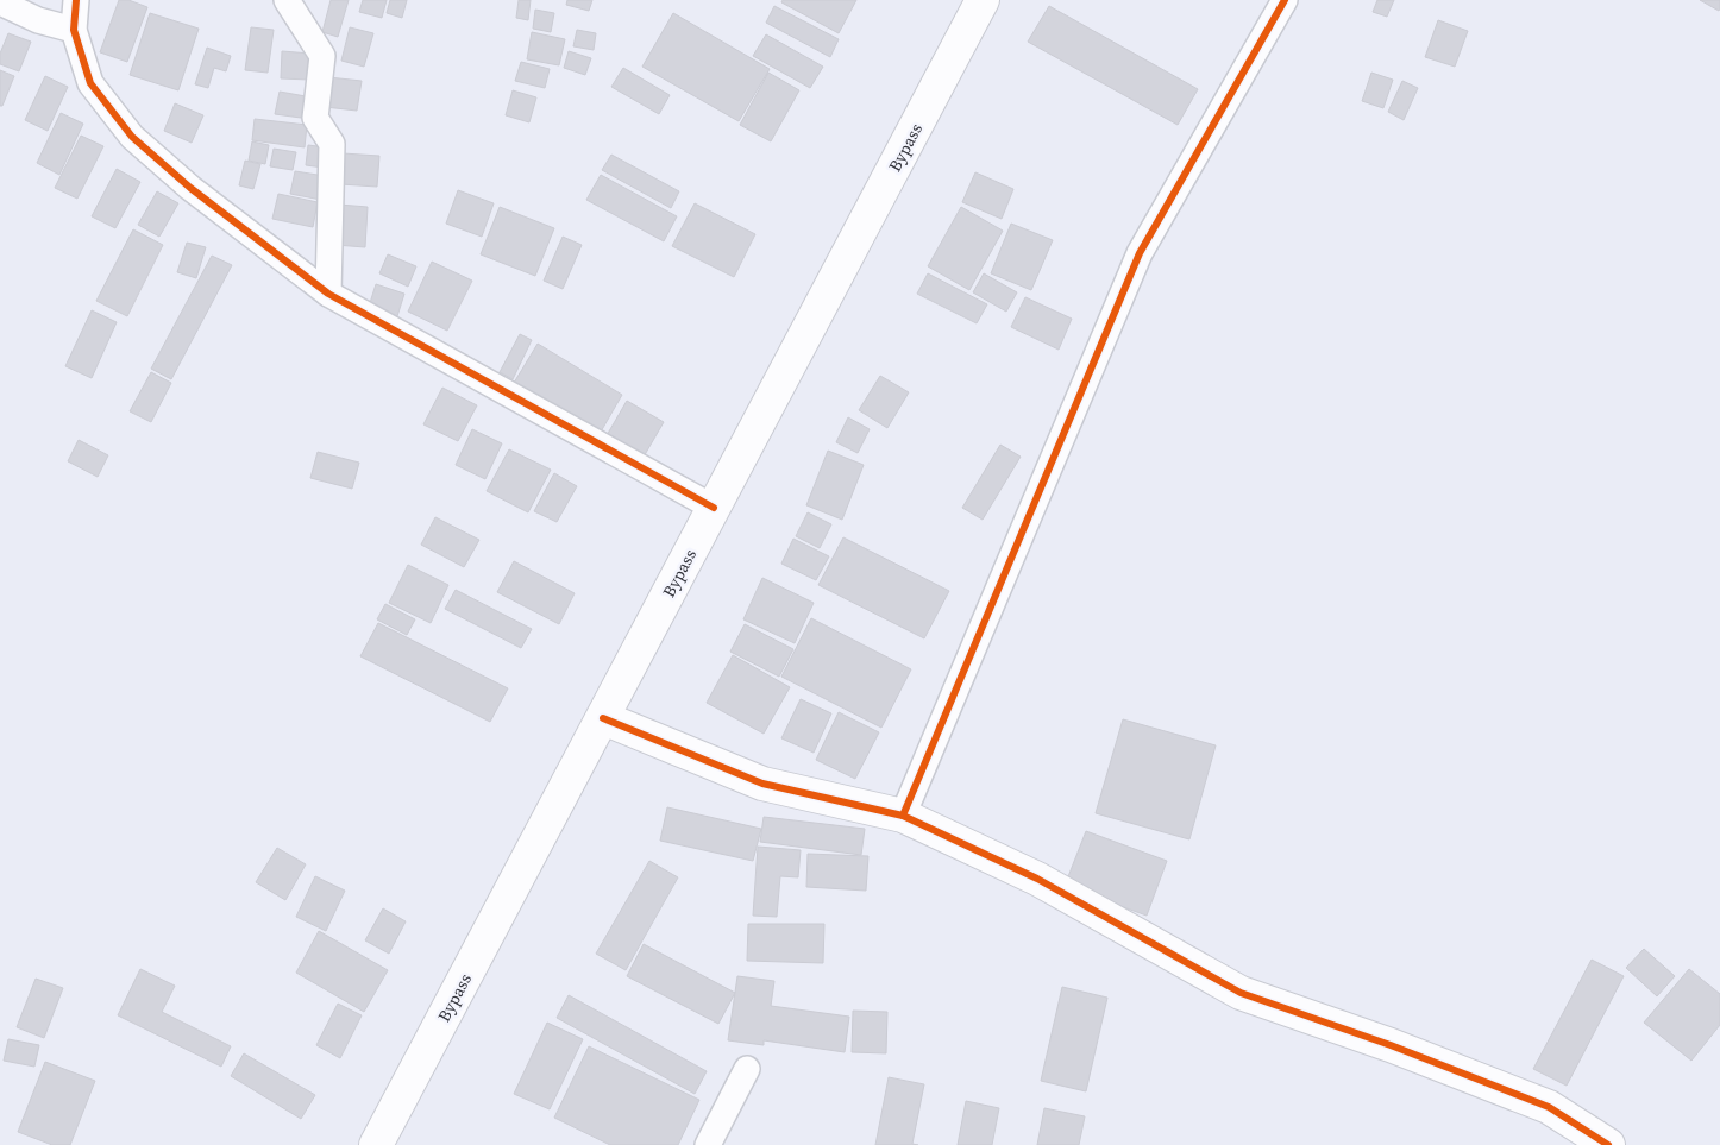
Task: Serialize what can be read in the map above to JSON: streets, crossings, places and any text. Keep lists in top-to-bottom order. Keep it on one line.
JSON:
{"streets":{"main road":["Bypass"]}}
